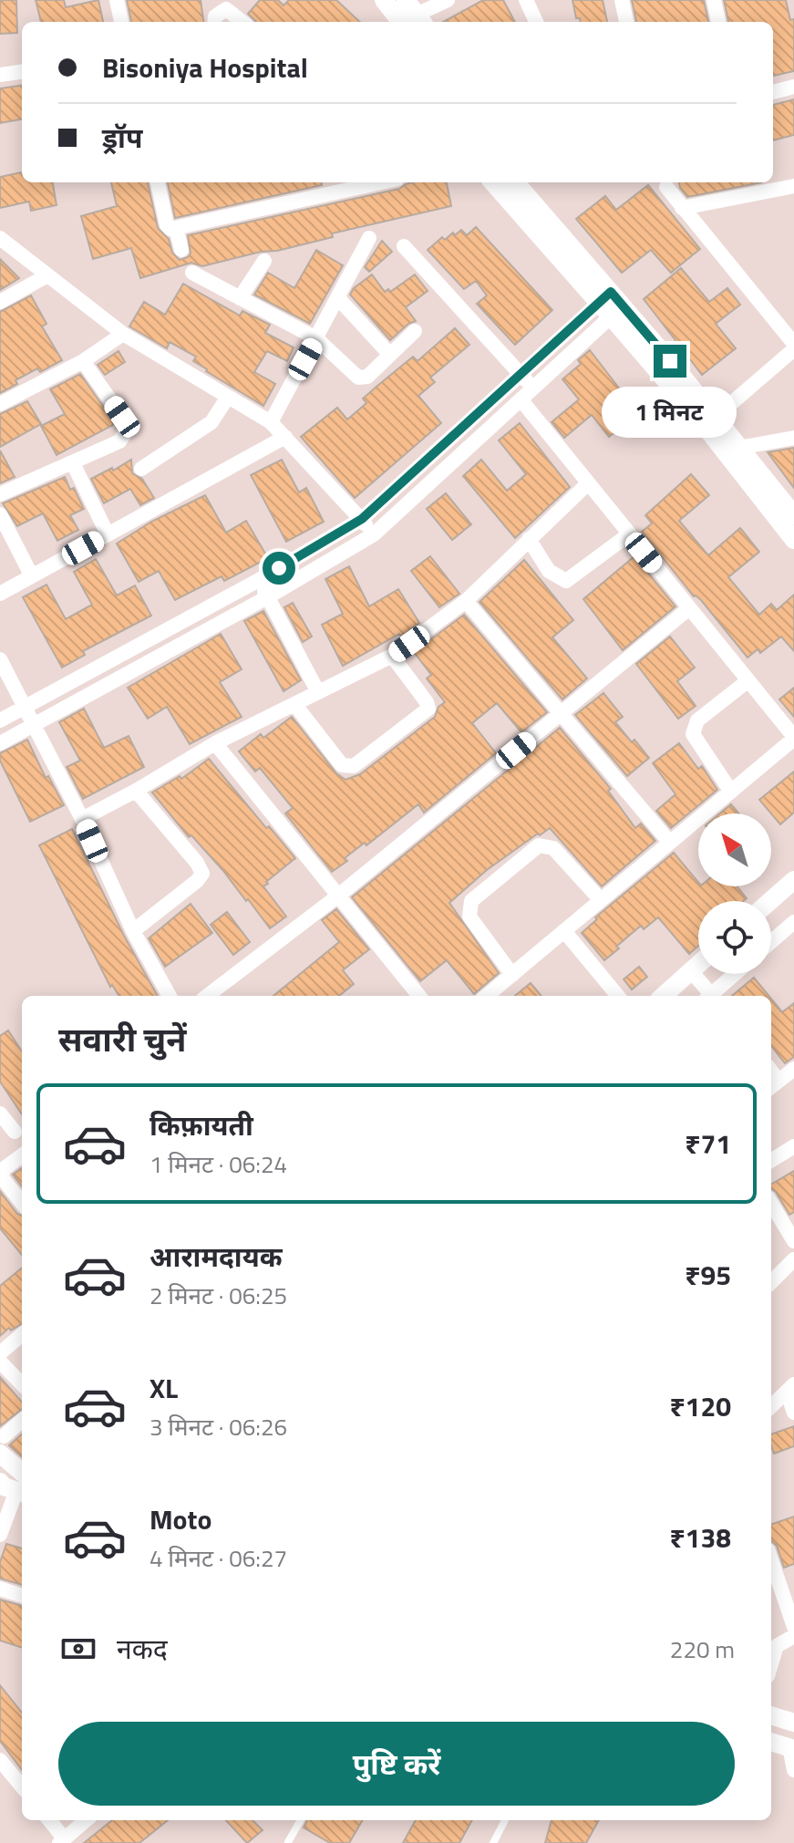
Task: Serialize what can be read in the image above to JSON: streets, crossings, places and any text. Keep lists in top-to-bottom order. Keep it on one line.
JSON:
{"north":"top left","page":{"banner":["Bisoniya Hospital","ड्रॉप"],"bubble":"1 मिनट","heading":"सवारी चुनें","list":[{"name":"किफ़ायती","note":"1 मिनट · 06:24","value":"₹71"},{"name":"आरामदायक","note":"2 मिनट · 06:25","value":"₹95"},{"name":"XL","note":"3 मिनट · 06:26","value":"₹120"},{"name":"Moto","note":"4 मिनट · 06:27","value":"₹138"}],"pay":["नकद","220 m"],"buttons":"पुष्टि करें"}}
